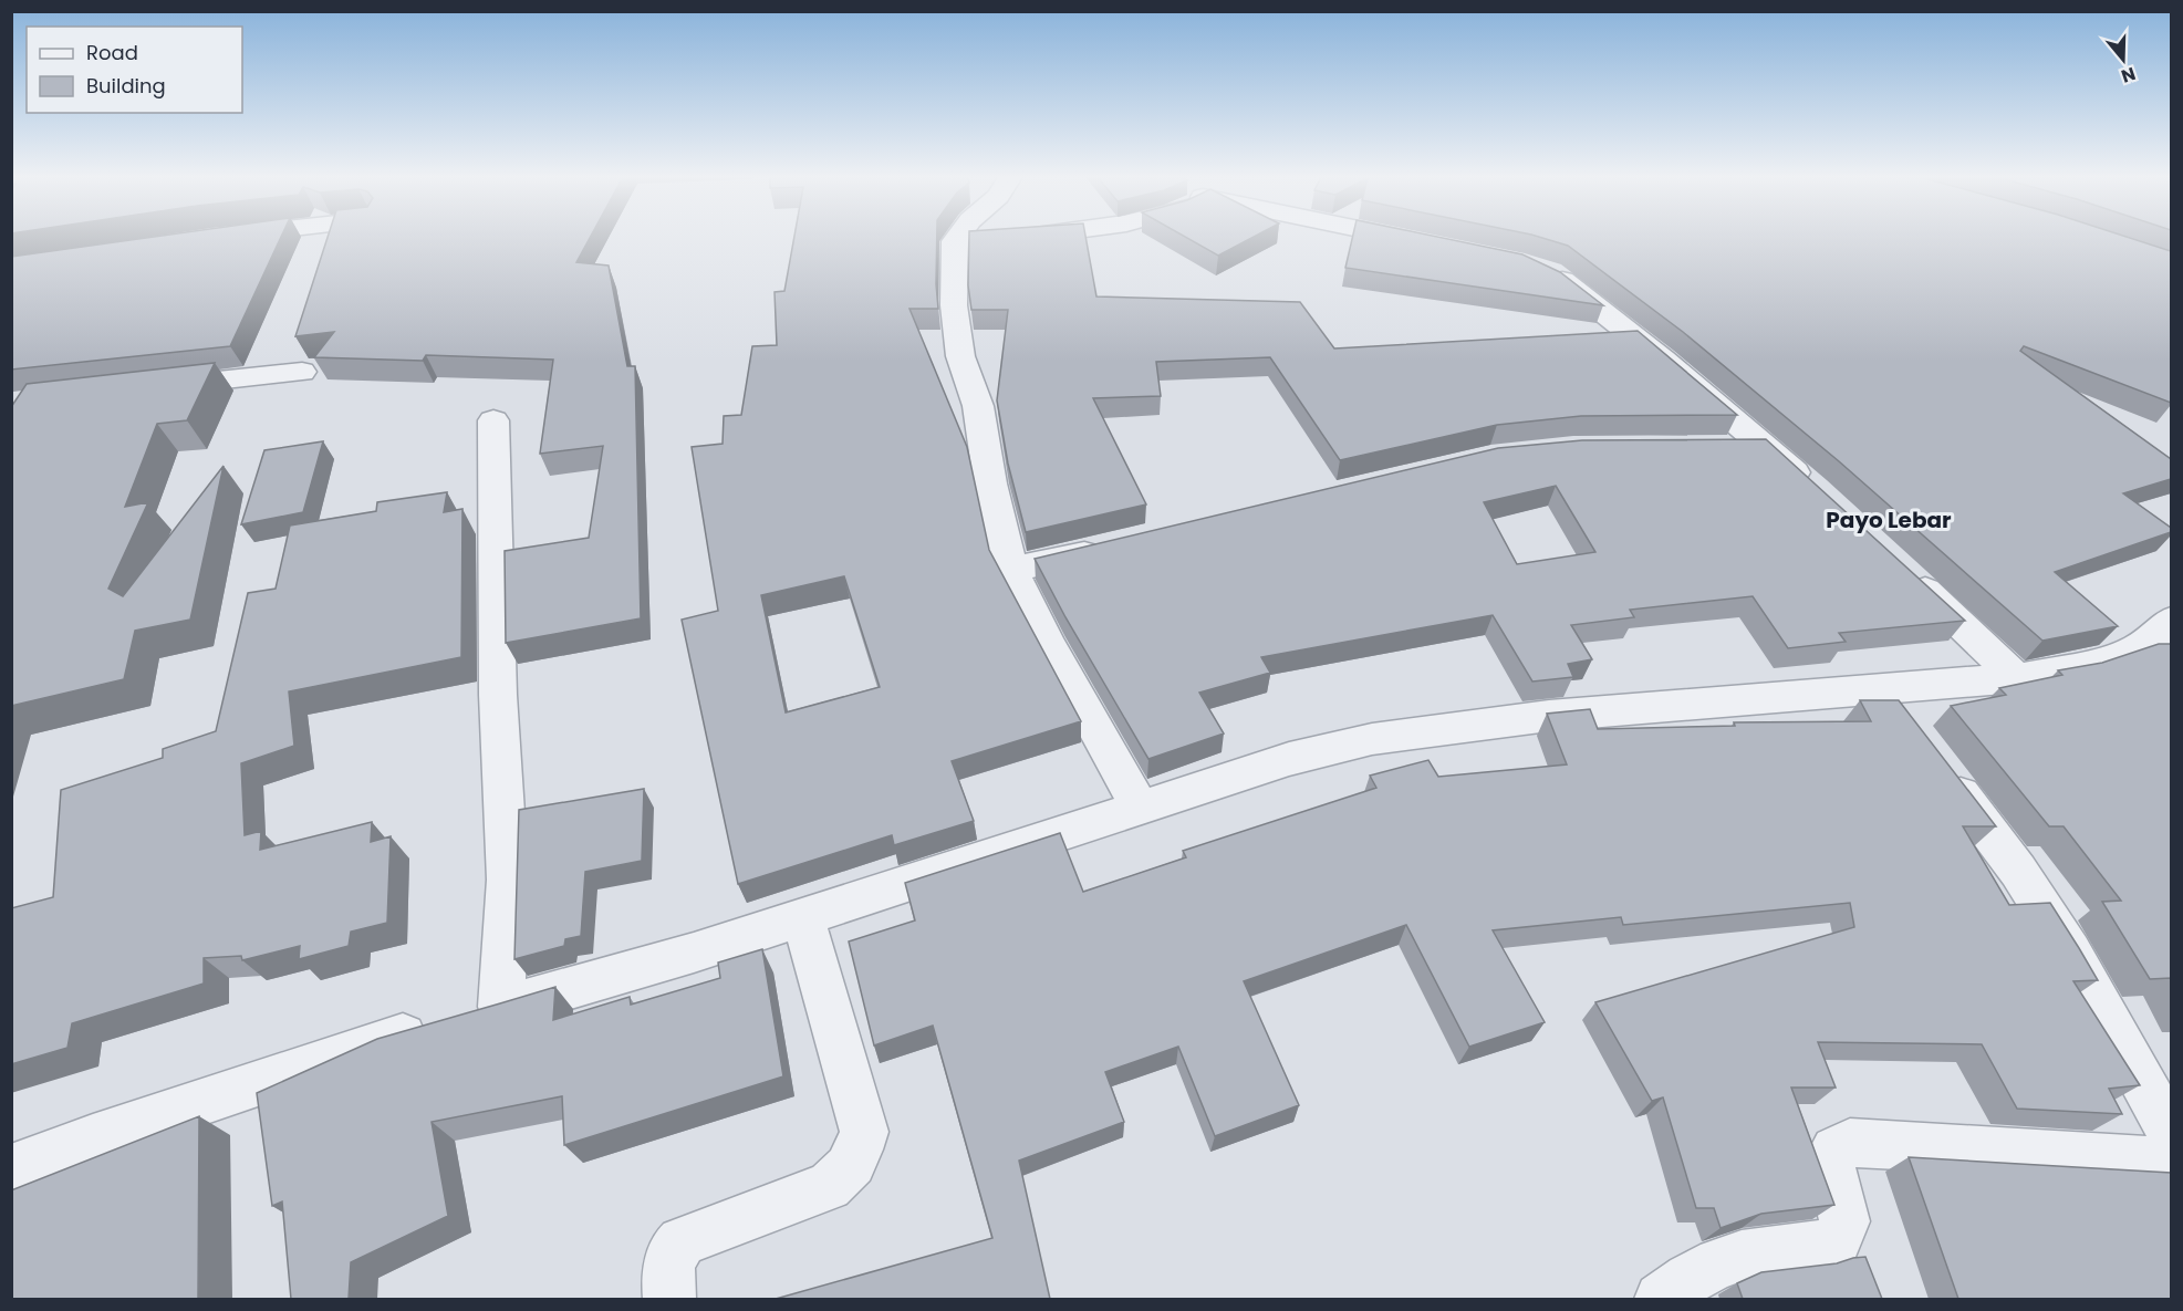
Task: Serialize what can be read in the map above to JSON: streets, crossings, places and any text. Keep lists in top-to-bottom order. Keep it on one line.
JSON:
{"districts":["Payo Lebar"],"legend":["Road","Building"],"north":"bottom"}
